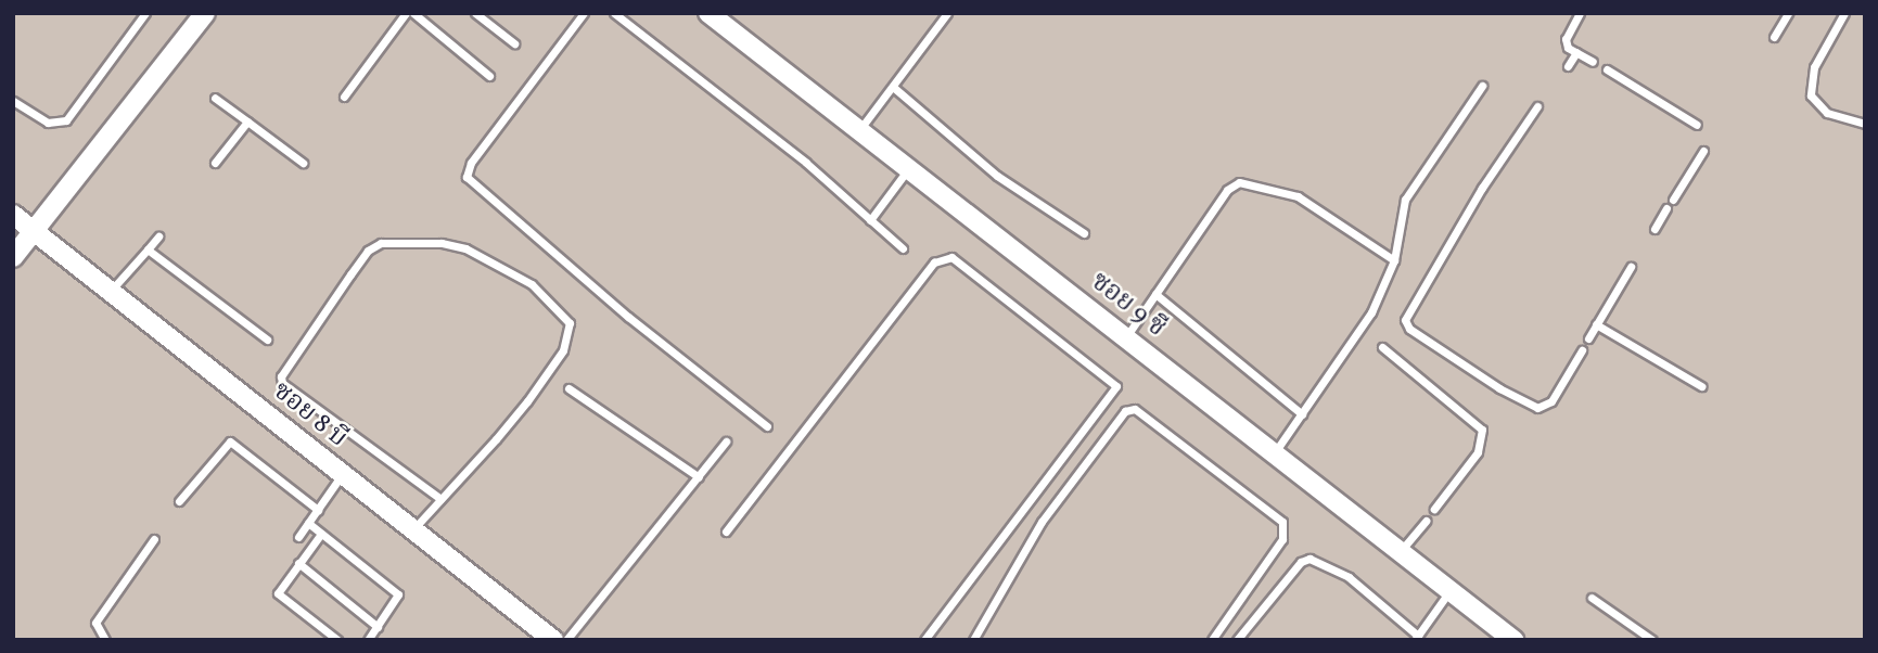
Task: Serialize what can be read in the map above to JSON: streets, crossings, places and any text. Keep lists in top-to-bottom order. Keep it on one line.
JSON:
{"streets":{"street":["ซอย 9 ซี","ซอย 8 บี"]}}
